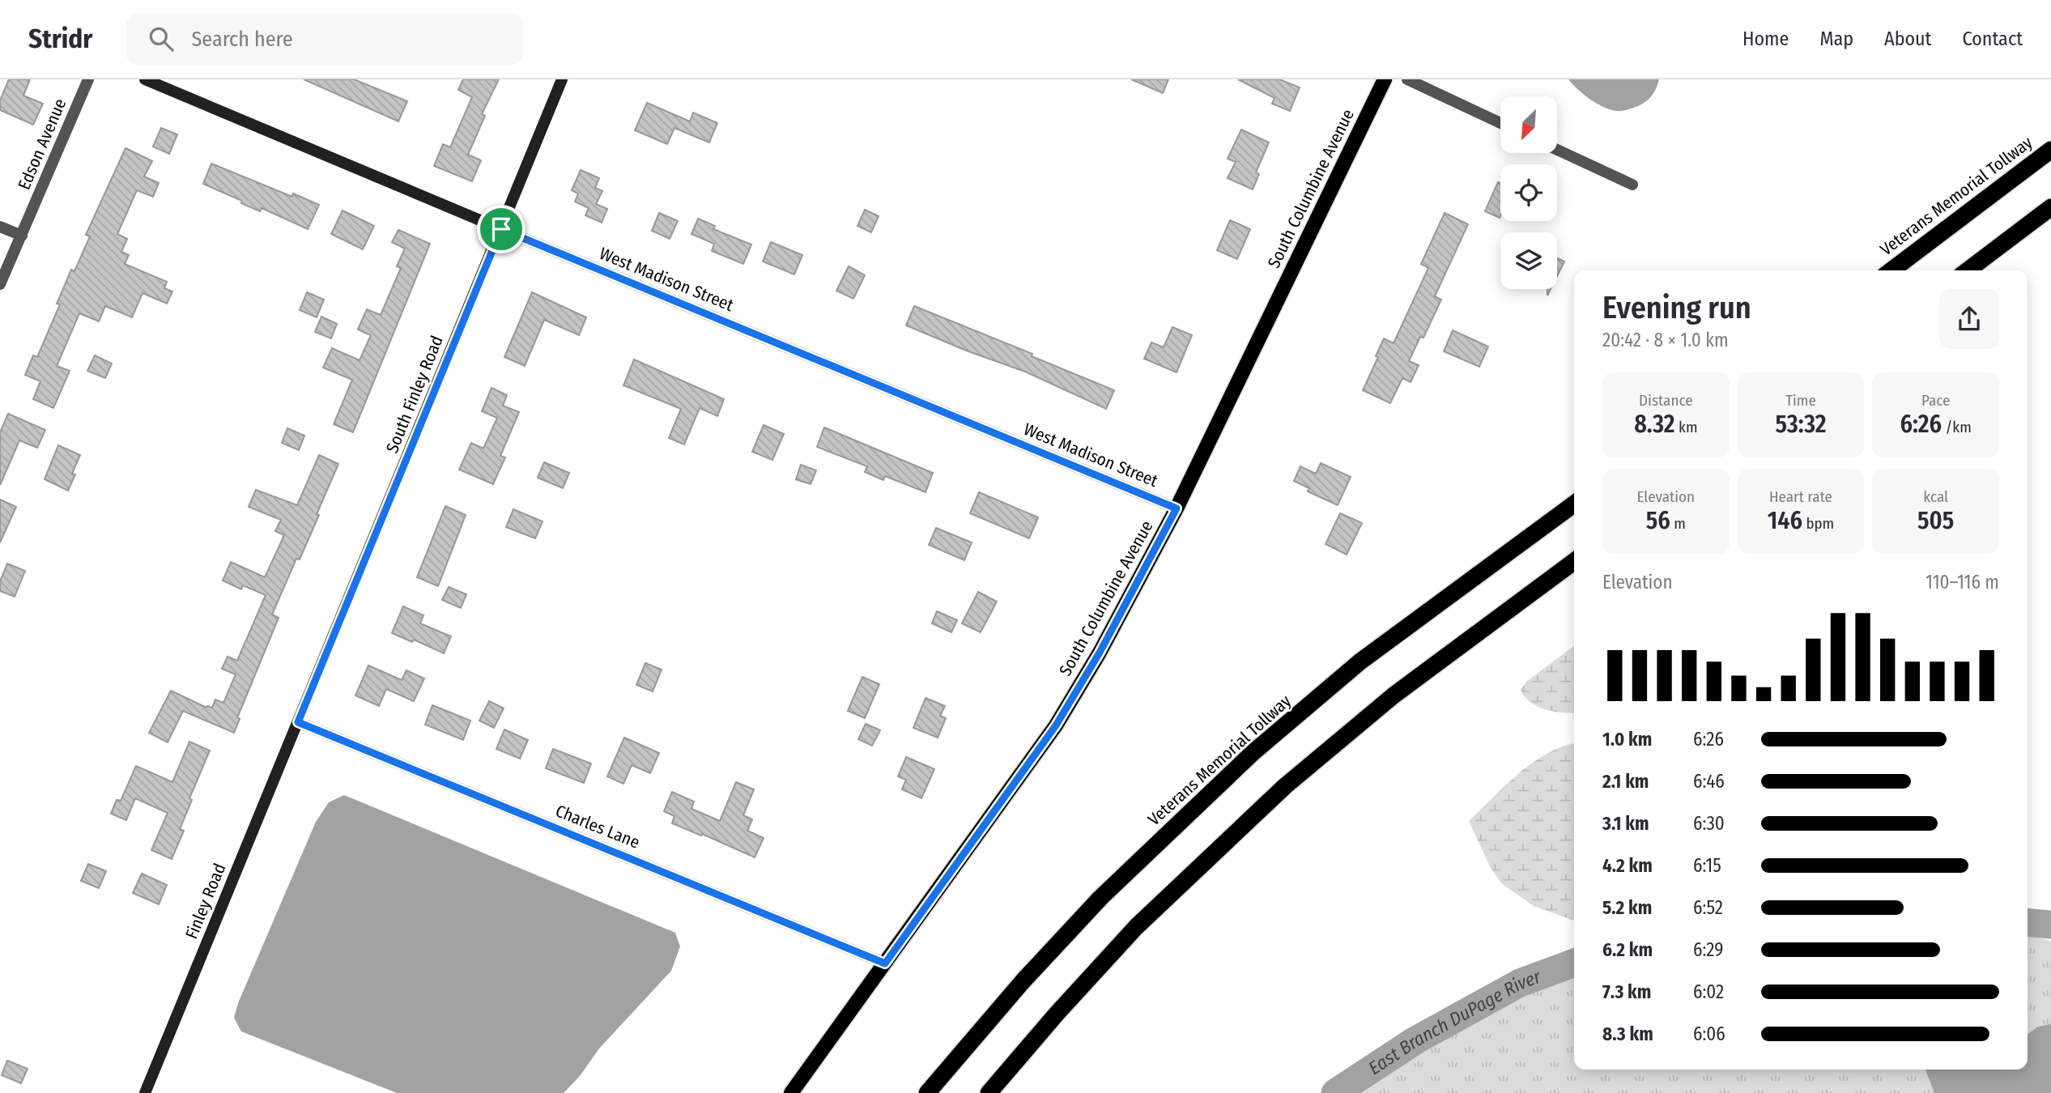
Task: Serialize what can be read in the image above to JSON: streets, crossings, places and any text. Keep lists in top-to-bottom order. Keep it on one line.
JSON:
{"streets":{"highway":["Veterans Memorial Tollway"],"main road":["South Columbine Avenue"],"street":["Edson Avenue","West Madison Street","South Finley Road","Charles Lane","Finley Road"]},"crossings":[["South Columbine Avenue","West Madison Street"],["South Columbine Avenue","Charles Lane"],["West Madison Street","South Finley Road"],["South Finley Road","Charles Lane"],["South Finley Road","Finley Road"],["Charles Lane","Finley Road"]],"water":["East Branch DuPage River"],"north":"bottom left","page":{"header":"Stridr","search":"Search here","nav":["Home","Map","About","Contact"],"heading":["Evening run","20:42 · 8 × 1.0 km"],"stats":[["Distance","8.32 km"],["Time","53:32"],["Pace","6:26 /km"],["Elevation","56 m"],["Heart rate","146 bpm"],["kcal","505"]],"chart":["Elevation","110–116 m"],"list":[{"name":"1.0 km","note":"6:26"},{"name":"2.1 km","note":"6:46"},{"name":"3.1 km","note":"6:30"},{"name":"4.2 km","note":"6:15"},{"name":"5.2 km","note":"6:52"},{"name":"6.2 km","note":"6:29"},{"name":"7.3 km","note":"6:02"},{"name":"8.3 km","note":"6:06"}]}}
